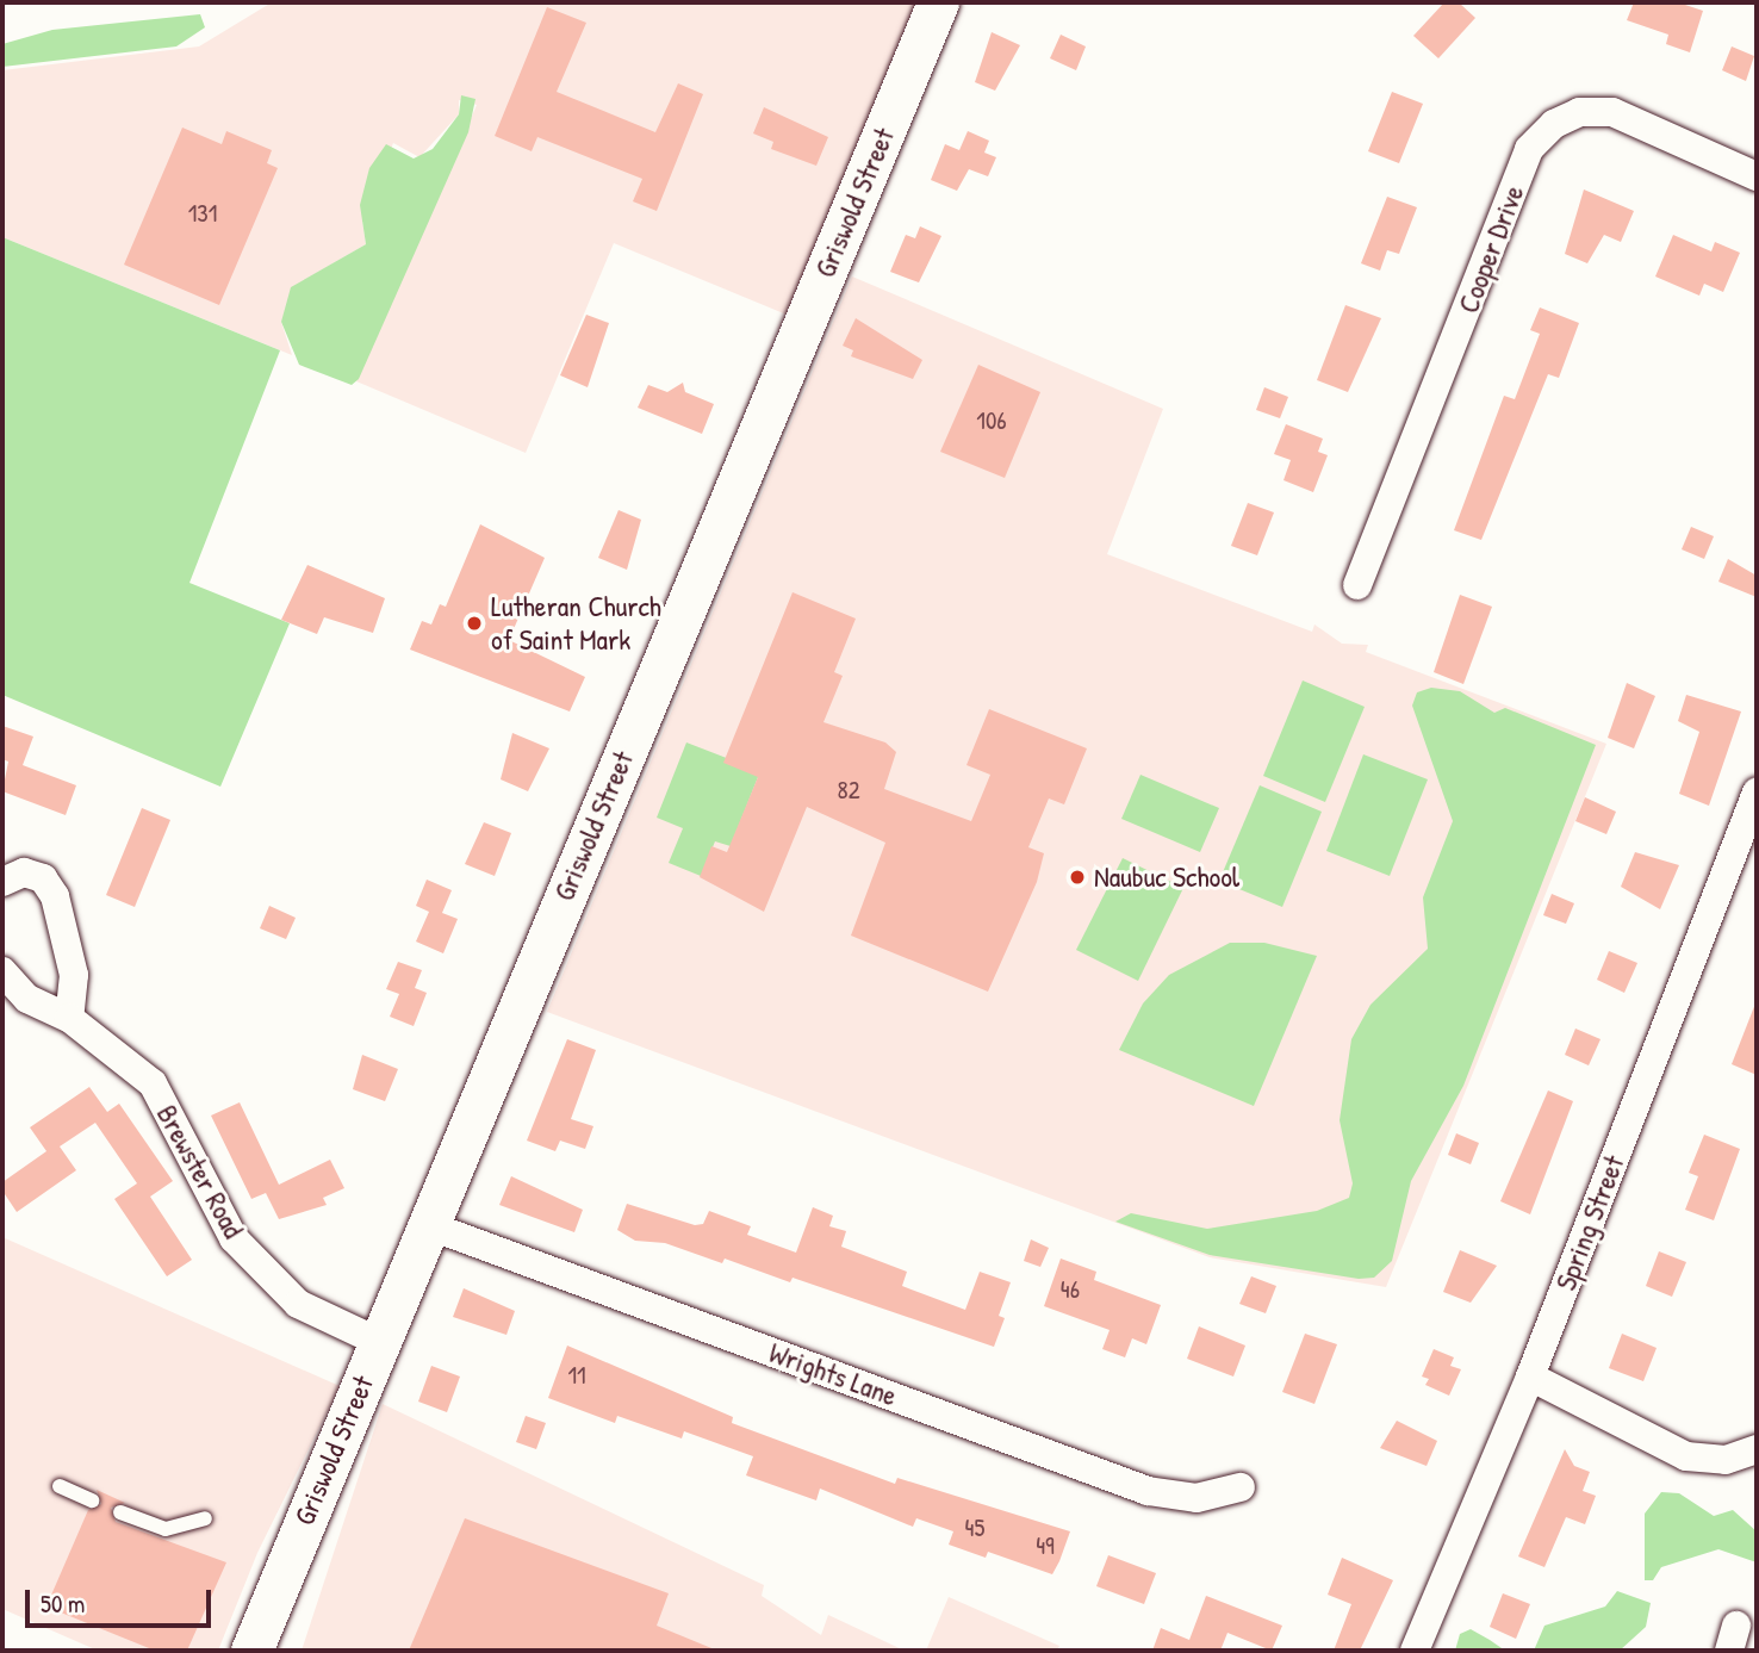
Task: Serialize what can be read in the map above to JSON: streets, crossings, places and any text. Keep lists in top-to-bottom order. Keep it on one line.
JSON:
{"streets":{"main road":["Griswold Street"],"street":["Cooper Drive","Brewster Road","Spring Street","Wrights Lane"]},"crossings":[["Griswold Street","Brewster Road"],["Griswold Street","Wrights Lane"]],"places":["Lutheran Church of Saint Mark","Naubuc School"],"house_numbers":["131","106","82","46","11","45","49"],"scale_bar":"50 m"}
